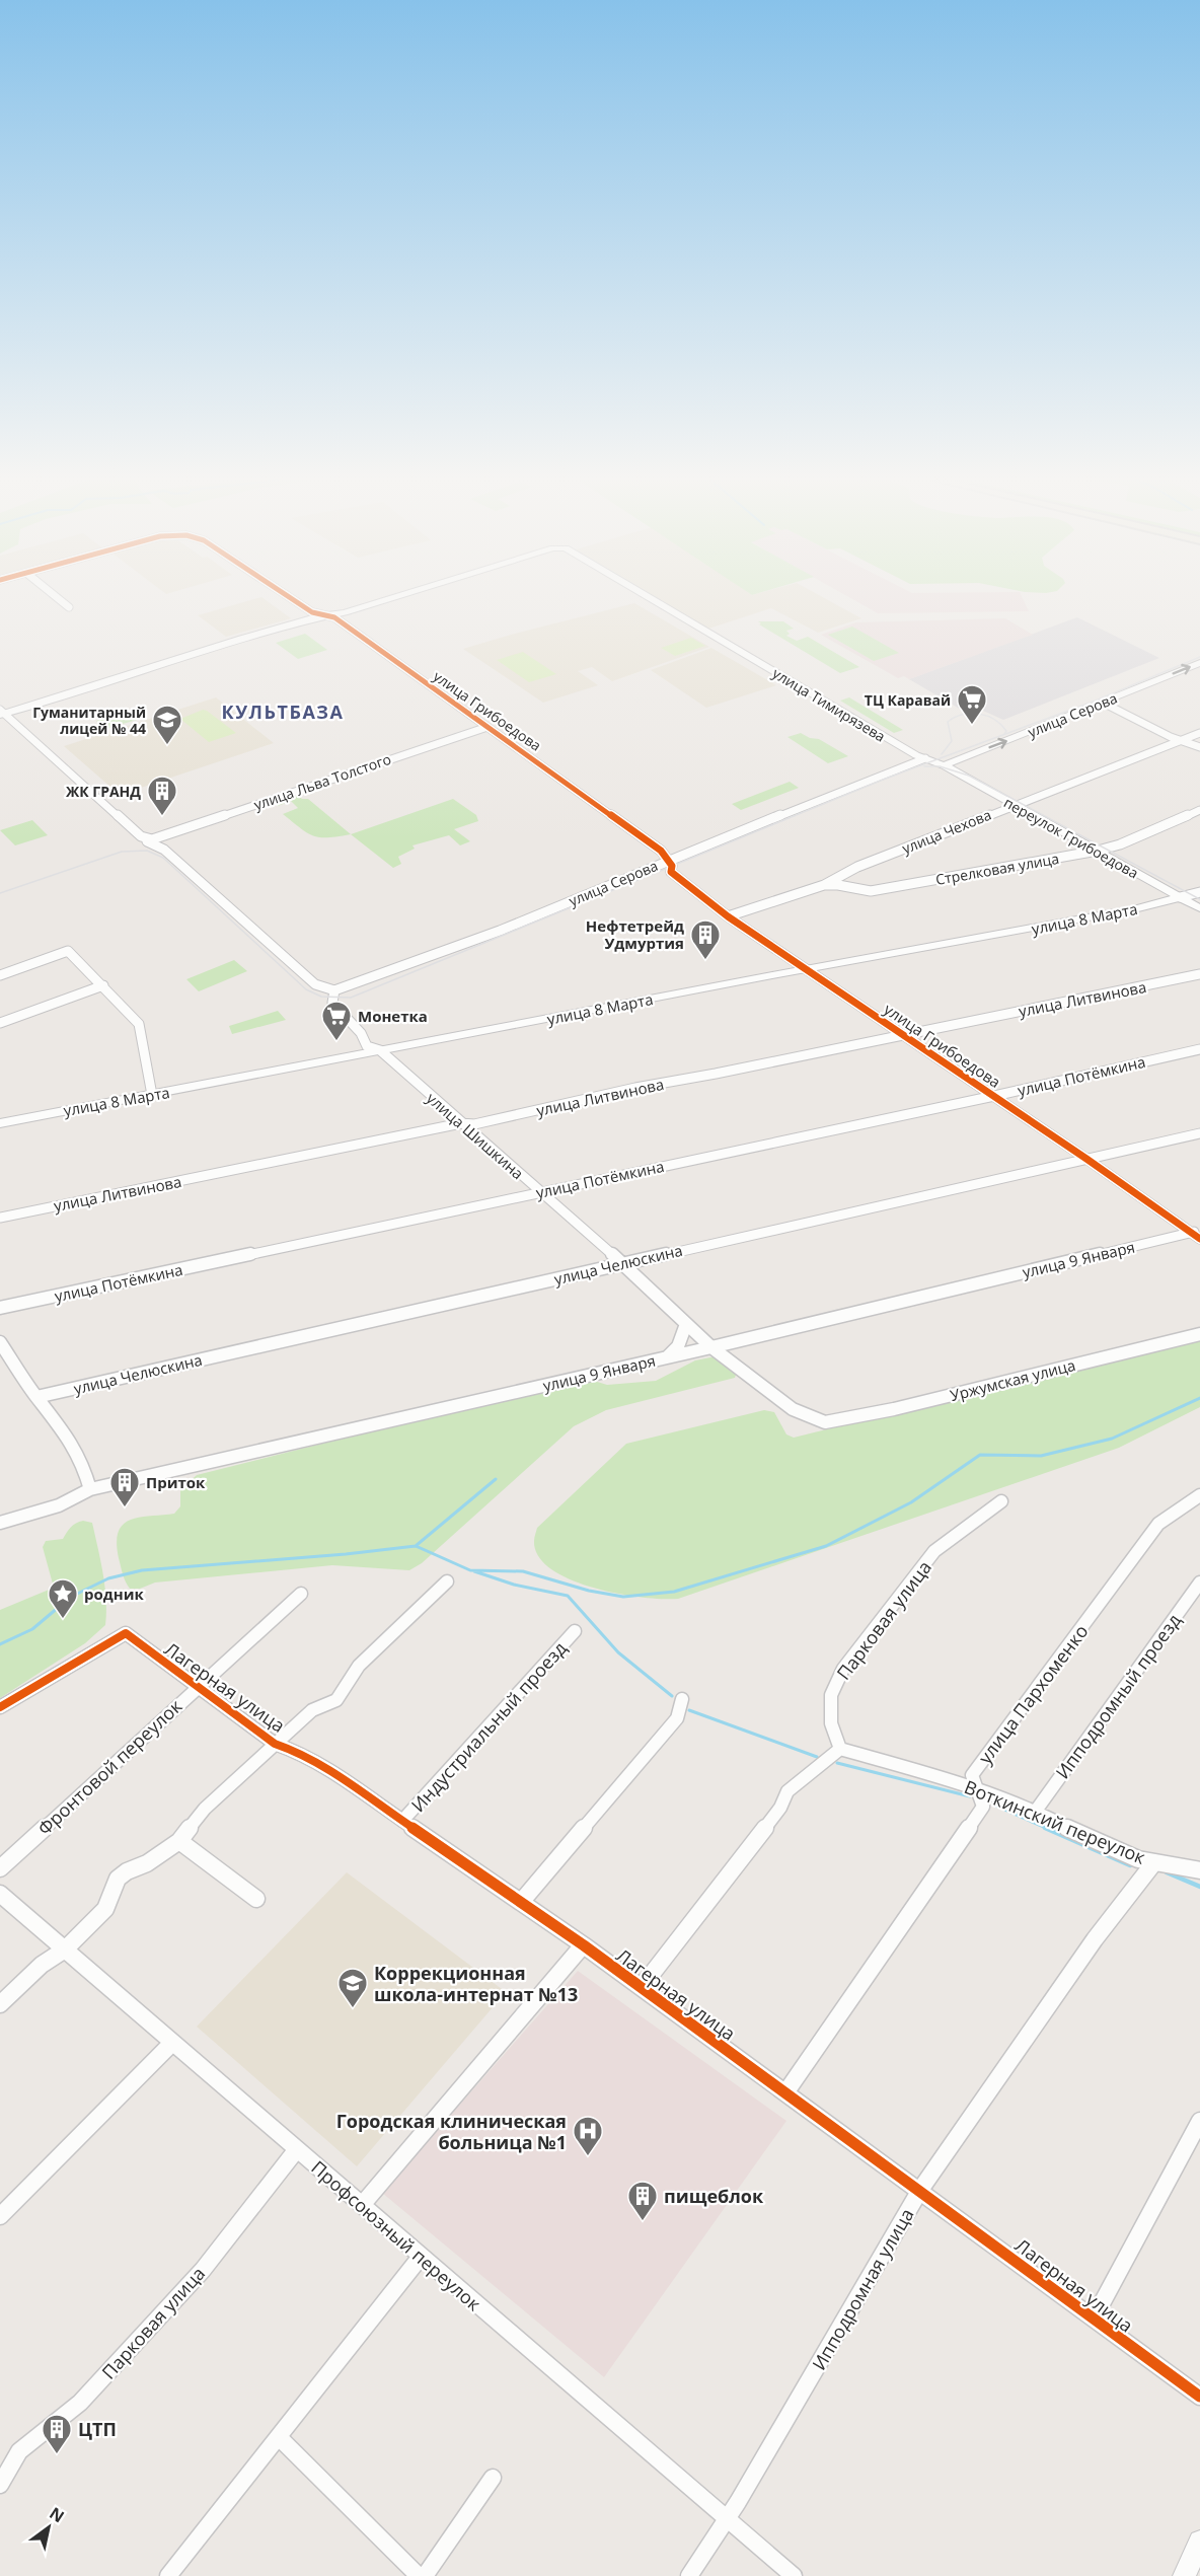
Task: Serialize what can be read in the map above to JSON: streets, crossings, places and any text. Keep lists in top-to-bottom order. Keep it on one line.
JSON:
{"streets":{"street":["улица Тимирязева","улица Грибоедова","улица Серова","улица Льва Толстого","улица Чехова","переулок Грибоедова","Стрелковая улица","улица 8 Марта","улица Литвинова","улица Потёмкина","улица Шишкина","улица 9 Января","улица Челюскина","Уржумская улица","Парковая улица","Лагерная улица","улица Пархоменко","Ипподромный проезд","Индустриальный проезд","Фронтовой переулок","Воткинский переулок","Профсоюзный переулок","Ипподромная улица"]},"crossings":[["улица Тимирязева","улица Грибоедова"],["улица Тимирязева","улица Серова"],["улица Тимирязева","переулок Грибоедова"],["улица Грибоедова","улица Серова"],["улица Грибоедова","улица Льва Толстого"],["улица Грибоедова","улица Чехова"],["улица Грибоедова","улица 8 Марта"],["улица Грибоедова","улица Литвинова"],["улица Грибоедова","улица Потёмкина"],["улица Грибоедова","улица 9 Января"],["улица Грибоедова","улица Челюскина"],["улица Серова","переулок Грибоедова"],["улица Серова","улица Шишкина"],["улица Чехова","переулок Грибоедова"],["улица Чехова","Стрелковая улица"],["переулок Грибоедова","Стрелковая улица"],["переулок Грибоедова","улица 8 Марта"],["улица 8 Марта","улица Шишкина"],["улица Литвинова","улица Шишкина"],["улица Потёмкина","улица Шишкина"],["улица Шишкина","улица 9 Января"],["улица Шишкина","улица Челюскина"],["улица Шишкина","Уржумская улица"],["Парковая улица","Воткинский переулок"],["Парковая улица","Профсоюзный переулок"],["Лагерная улица","улица Пархоменко"],["Лагерная улица","Индустриальный проезд"],["Лагерная улица","Фронтовой переулок"],["Лагерная улица","Ипподромная улица"],["улица Пархоменко","Воткинский переулок"],["Ипподромный проезд","Воткинский переулок"],["Воткинский переулок","Ипподромная улица"],["Профсоюзный переулок","Ипподромная улица"]],"districts":["КУЛЬТБАЗА"],"places":{"supermarket":["ТЦ Каравай","Монетка"],"school or university":["Гуманитарный лицей № 44","Коррекционная школа-интернат №13"],"building":["ЖК ГРАНД","Нефтетрейд Удмуртия","Приток","пищеблок","ЦТП"],"place":["родник"],"hospital":["Городская клиническая больница №1"]},"north":"top right"}
